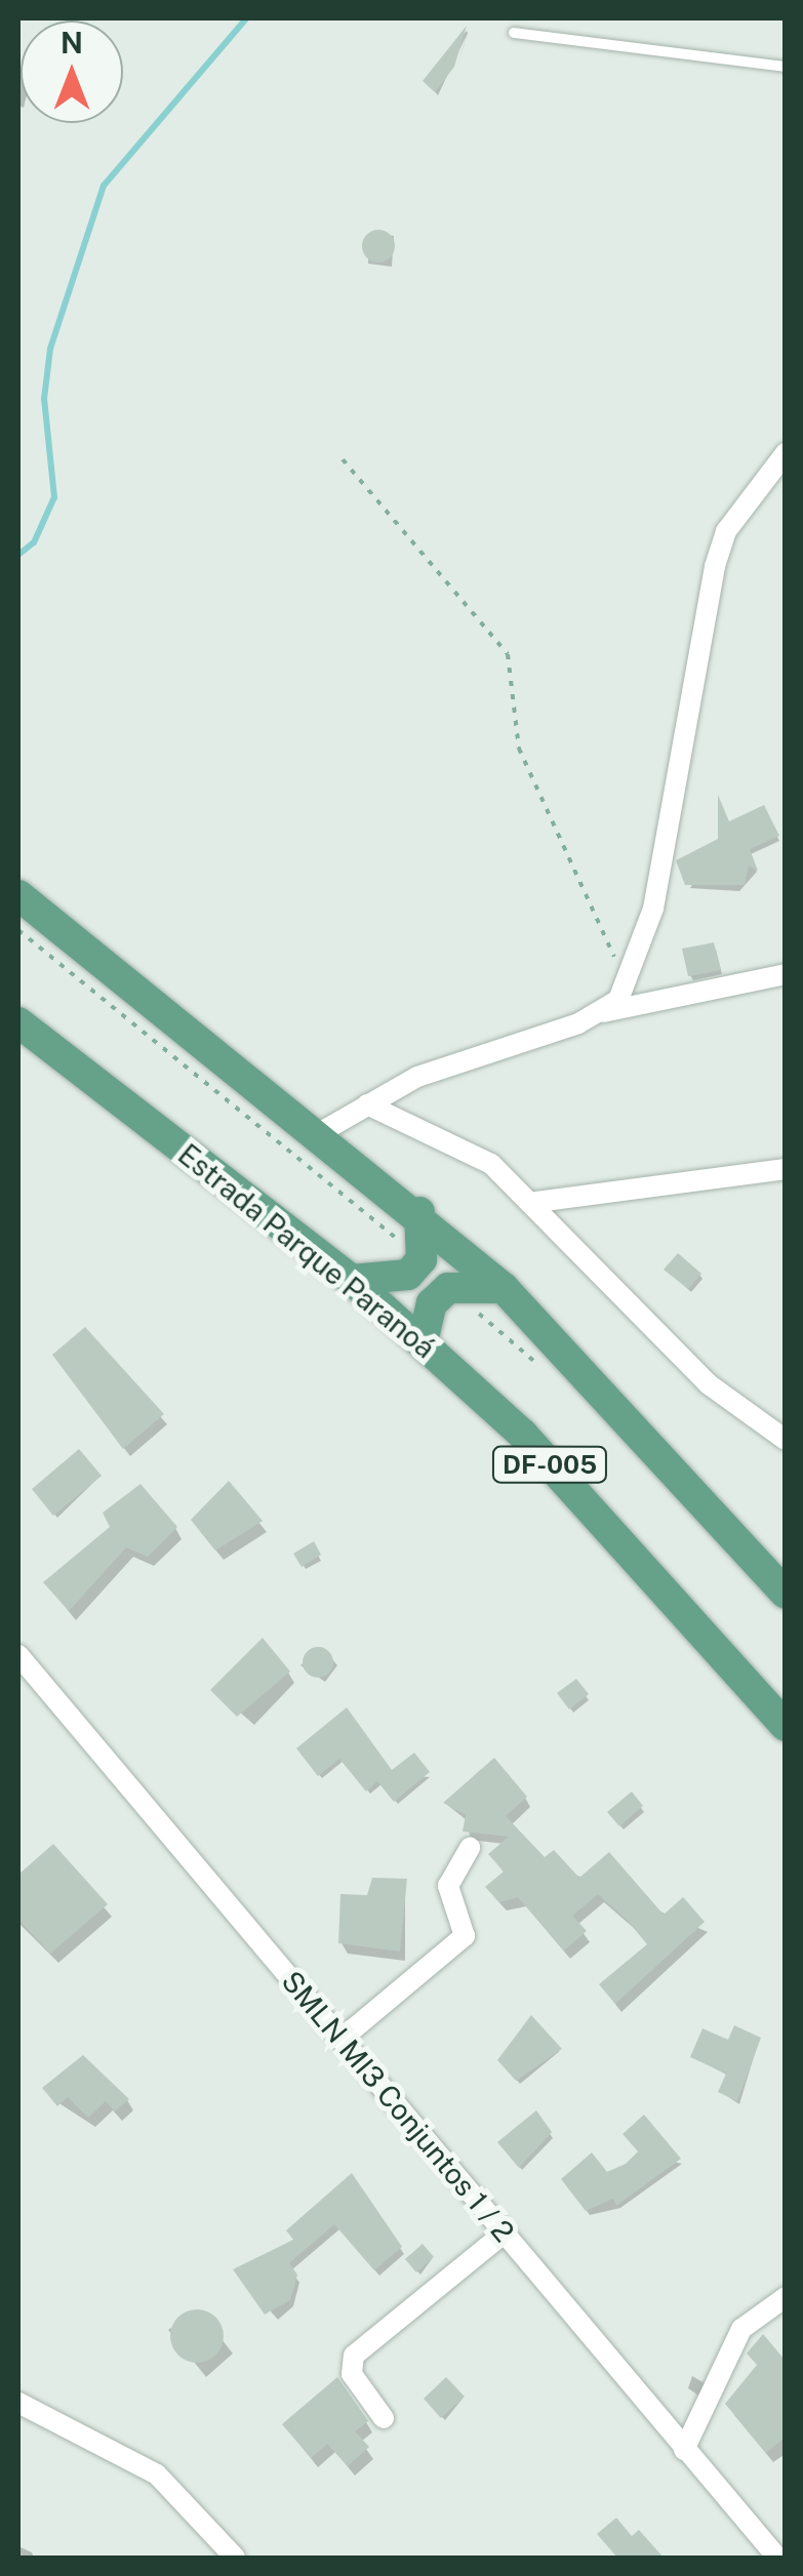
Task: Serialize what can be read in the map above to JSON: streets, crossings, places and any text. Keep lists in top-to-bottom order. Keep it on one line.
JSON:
{"streets":{"main road":["Estrada Parque Paranoá","DF-005"],"street":["SMLN MI3 Conjuntos 1 / 2"]},"north":"top"}
